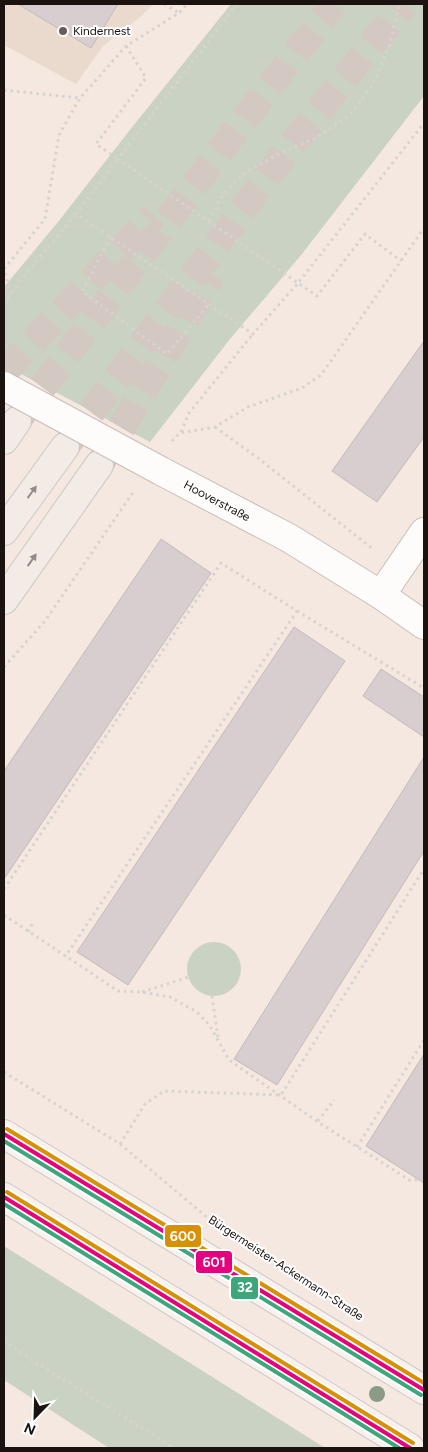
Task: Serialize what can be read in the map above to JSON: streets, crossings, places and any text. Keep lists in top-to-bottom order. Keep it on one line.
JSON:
{"streets":{"street":["Hooverstraße"],"path":["Bürgermeister-Ackermann-Straße"]},"places":["Kindernest"],"lines":["transit line 600","transit line 601","transit line 32"],"north":"bottom left"}
